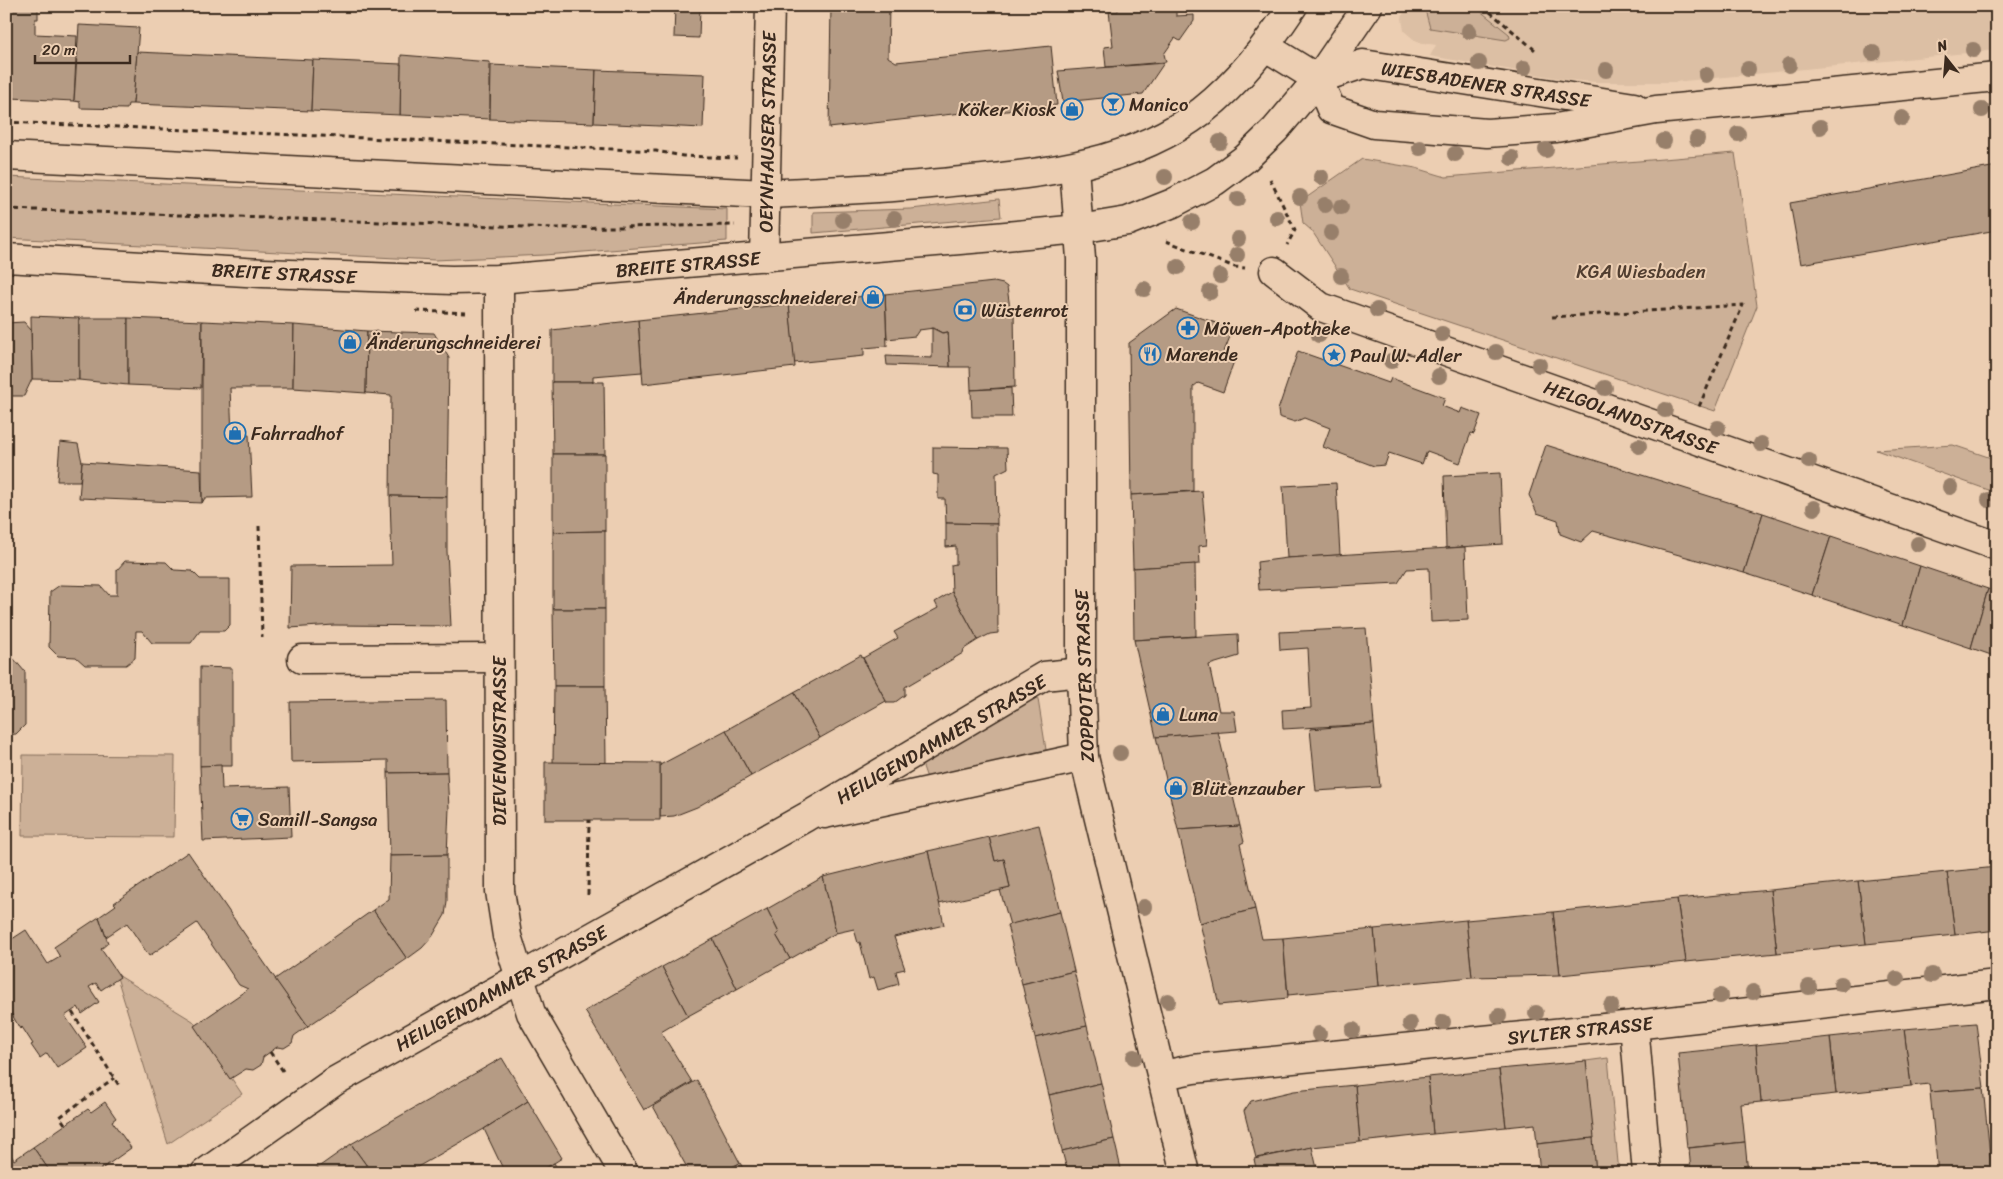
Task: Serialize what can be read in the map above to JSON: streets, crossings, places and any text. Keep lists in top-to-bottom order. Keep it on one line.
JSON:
{"streets":{"street":["WIESBADENER STRASSE","OEYNHAUSER STRASSE","BREITE STRASSE","HELGOLANDSTRASSE","ZOPPOTER STRASSE","HEILIGENDAMMER STRASSE","DIEVENOWSTRASSE","SYLTER STRASSE"]},"crossings":[["WIESBADENER STRASSE","BREITE STRASSE"],["OEYNHAUSER STRASSE","BREITE STRASSE"],["BREITE STRASSE","ZOPPOTER STRASSE"],["BREITE STRASSE","DIEVENOWSTRASSE"],["ZOPPOTER STRASSE","HEILIGENDAMMER STRASSE"],["ZOPPOTER STRASSE","SYLTER STRASSE"],["HEILIGENDAMMER STRASSE","DIEVENOWSTRASSE"]],"parks":["KGA Wiesbaden"],"places":{"bar":["Manico"],"shop":["Köker Kiosk","Änderungsschneiderei","Änderungschneiderei","Fahrradhof","Luna","Blütenzauber"],"bank":["Wüstenrot"],"pharmacy":["Möwen-Apotheke"],"restaurant":["Marende"],"place":["Paul W. Adler"],"supermarket":["Samill-Sangsa"]},"scale_bar":"20 m","north":"top"}
